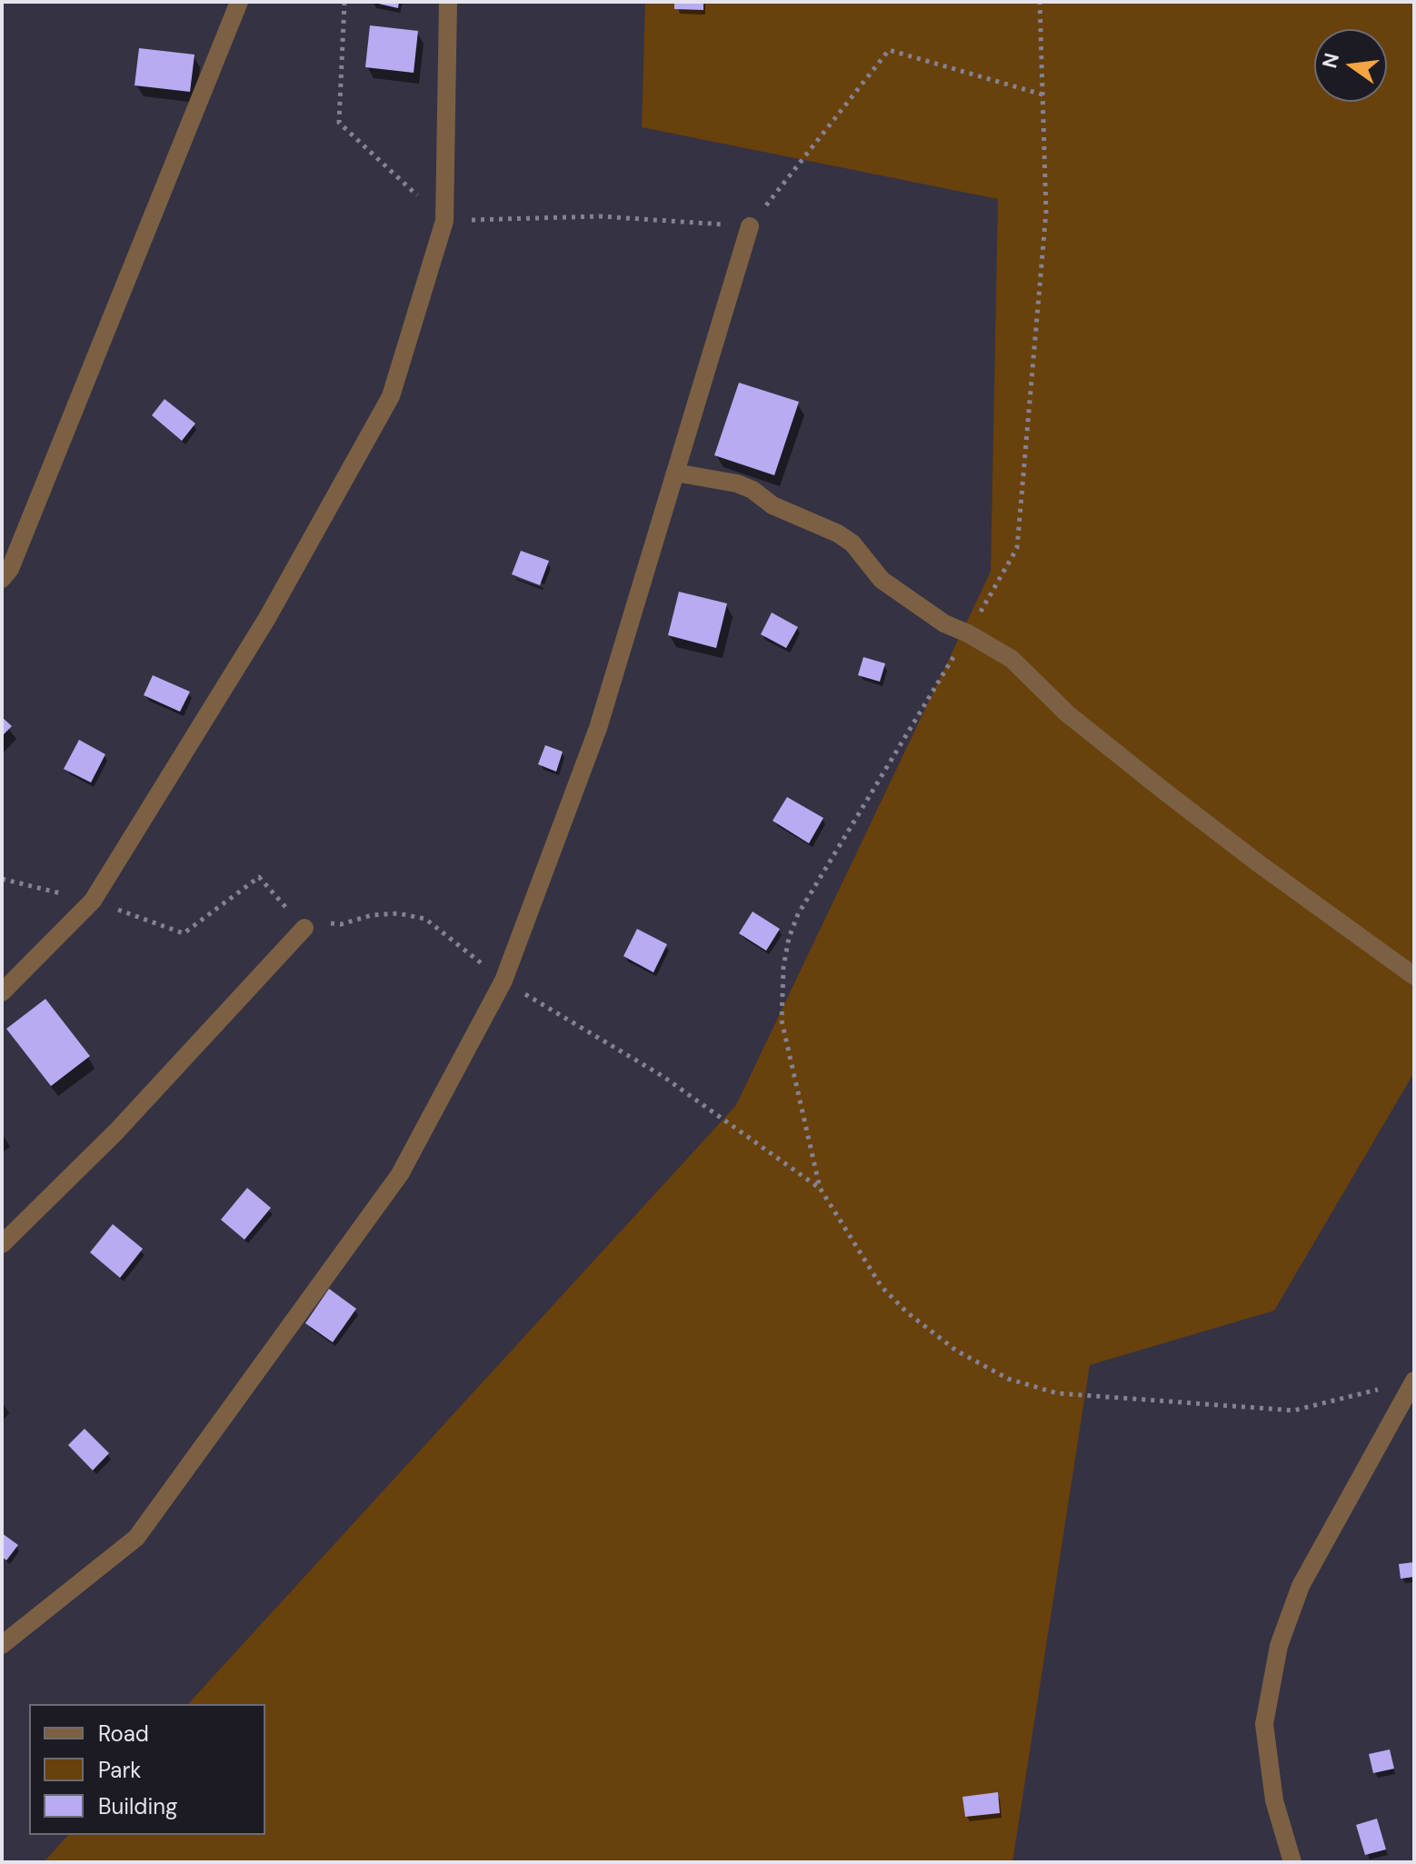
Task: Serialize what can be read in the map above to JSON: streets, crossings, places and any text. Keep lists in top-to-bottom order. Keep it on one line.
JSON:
{"legend":["Road","Park","Building"],"north":"left"}
